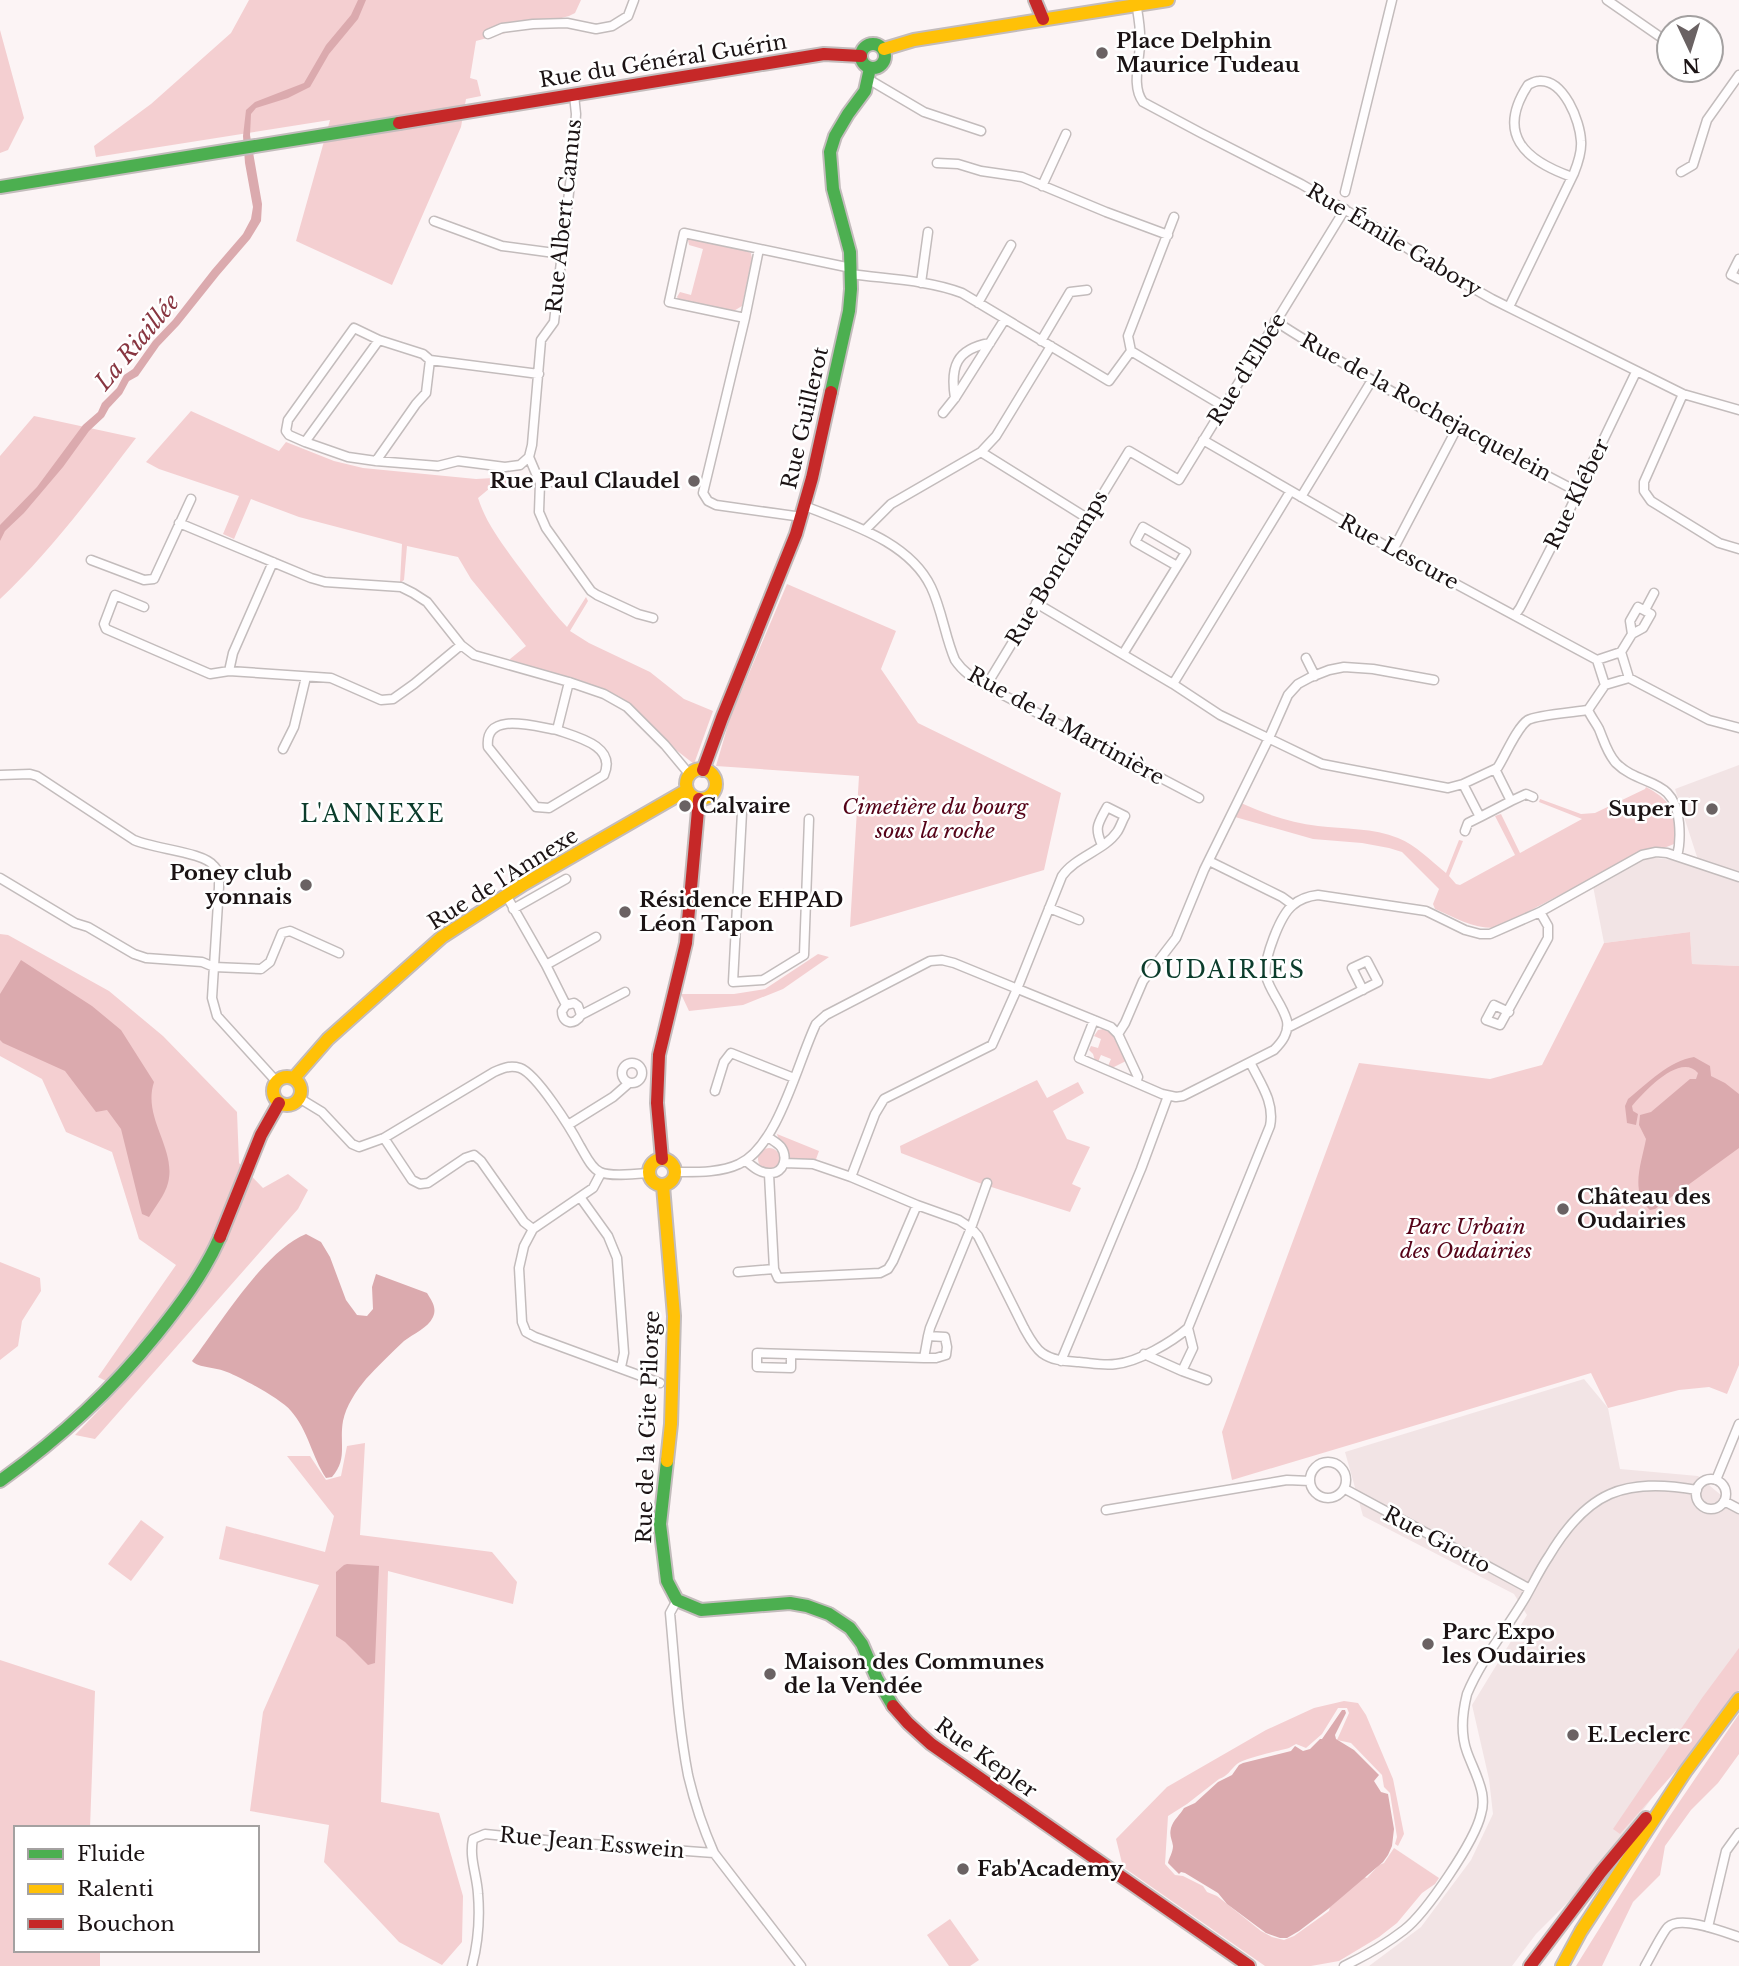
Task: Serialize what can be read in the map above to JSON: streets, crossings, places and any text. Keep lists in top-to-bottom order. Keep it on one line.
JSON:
{"streets":{"street":["Rue du Général Guérin","Rue Albert Camus","Rue Émile Gabory","Rue d'Elbée","Rue de la Rochejacquelein","Rue Guillerot","Rue Kléber","Rue Lescure","Rue Bonchamps","Rue de la Martinière","Rue de l'Annexe","Rue de la Gite Pilorge","Rue Giotto","Rue Kepler","Rue Jean Esswein"]},"crossings":[["Rue du Général Guérin","Rue Albert Camus"],["Rue du Général Guérin","Rue Guillerot"],["Rue Émile Gabory","Rue d'Elbée"],["Rue Émile Gabory","Rue Kléber"],["Rue d'Elbée","Rue de la Rochejacquelein"],["Rue d'Elbée","Rue Lescure"],["Rue d'Elbée","Rue Bonchamps"],["Rue de la Rochejacquelein","Rue Kléber"],["Rue Guillerot","Rue de la Martinière"],["Rue Guillerot","Rue de l'Annexe"],["Rue Kléber","Rue Lescure"],["Rue Bonchamps","Rue de la Martinière"],["Rue de la Gite Pilorge","Rue Kepler"],["Rue de la Gite Pilorge","Rue Jean Esswein"]],"districts":["L'ANNEXE","OUDAIRIES"],"water":["La Riaillée"],"parks":["Cimetière du bourg sous la roche","Parc Urbain des Oudairies"],"places":["Place Delphin Maurice Tudeau","Rue Paul Claudel","Calvaire","Super U","Poney club yonnais","Résidence EHPAD Léon Tapon","Château des Oudairies","Parc Expo les Oudairies","Maison des Communes de la Vendée","E.Leclerc","Fab'Academy"],"legend":["Fluide","Ralenti","Bouchon"],"north":"bottom"}
